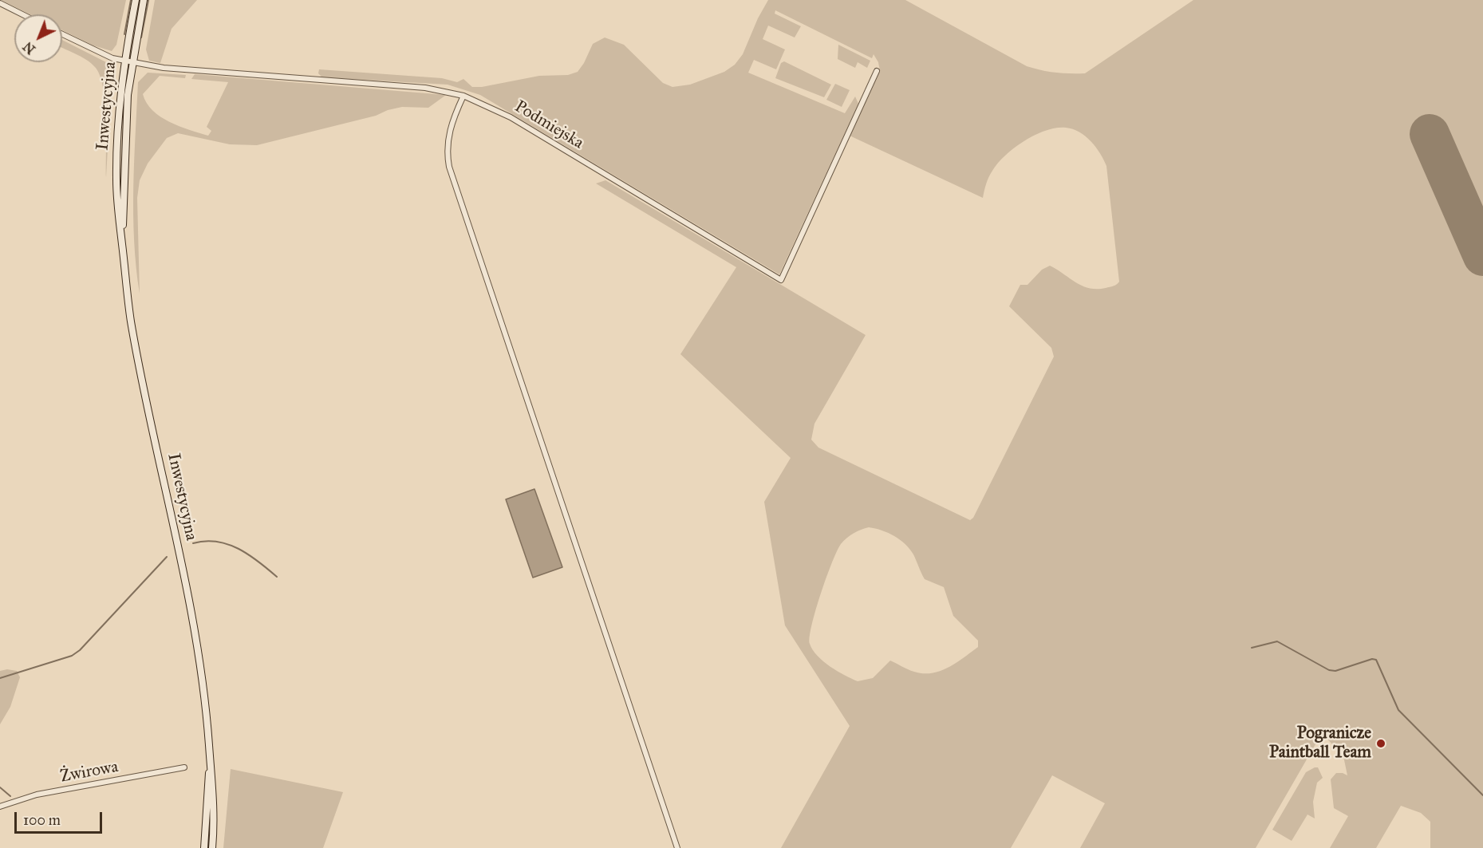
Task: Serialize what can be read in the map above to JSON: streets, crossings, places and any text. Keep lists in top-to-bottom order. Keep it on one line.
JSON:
{"streets":{"main road":["Inwestycyjna"],"street":["Podmiejska","Żwirowa"]},"crossings":[["Inwestycyjna","Podmiejska"]],"places":["Pogranicze Paintball Team"],"scale_bar":"100 m","north":"bottom left"}
